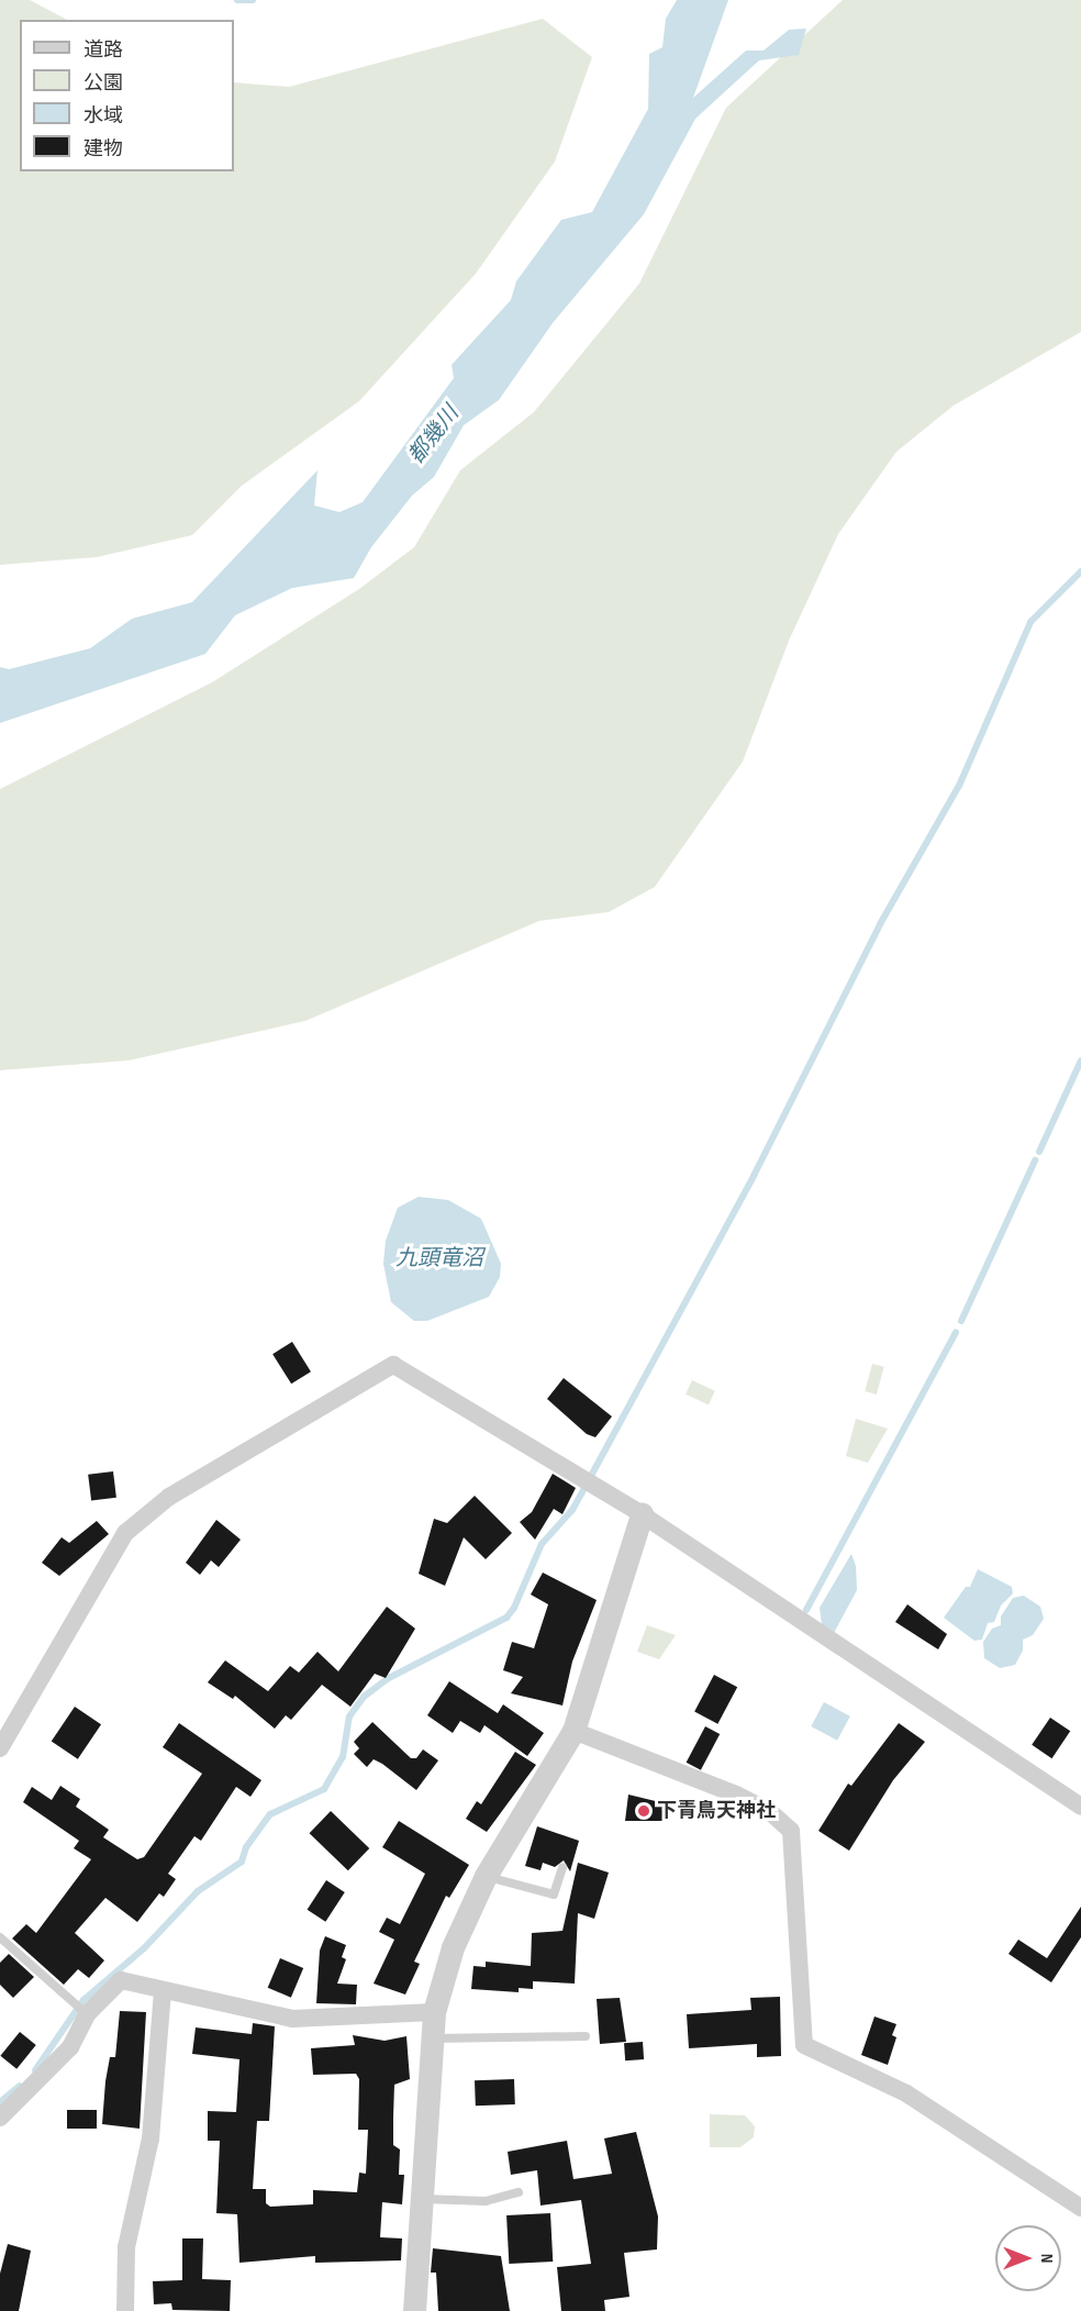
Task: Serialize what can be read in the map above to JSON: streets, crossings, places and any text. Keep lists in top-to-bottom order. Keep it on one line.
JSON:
{"water":["都幾川","九頭竜沼"],"places":["下青鳥天神社"],"legend":["道路","公園","水域","建物"],"north":"right"}
